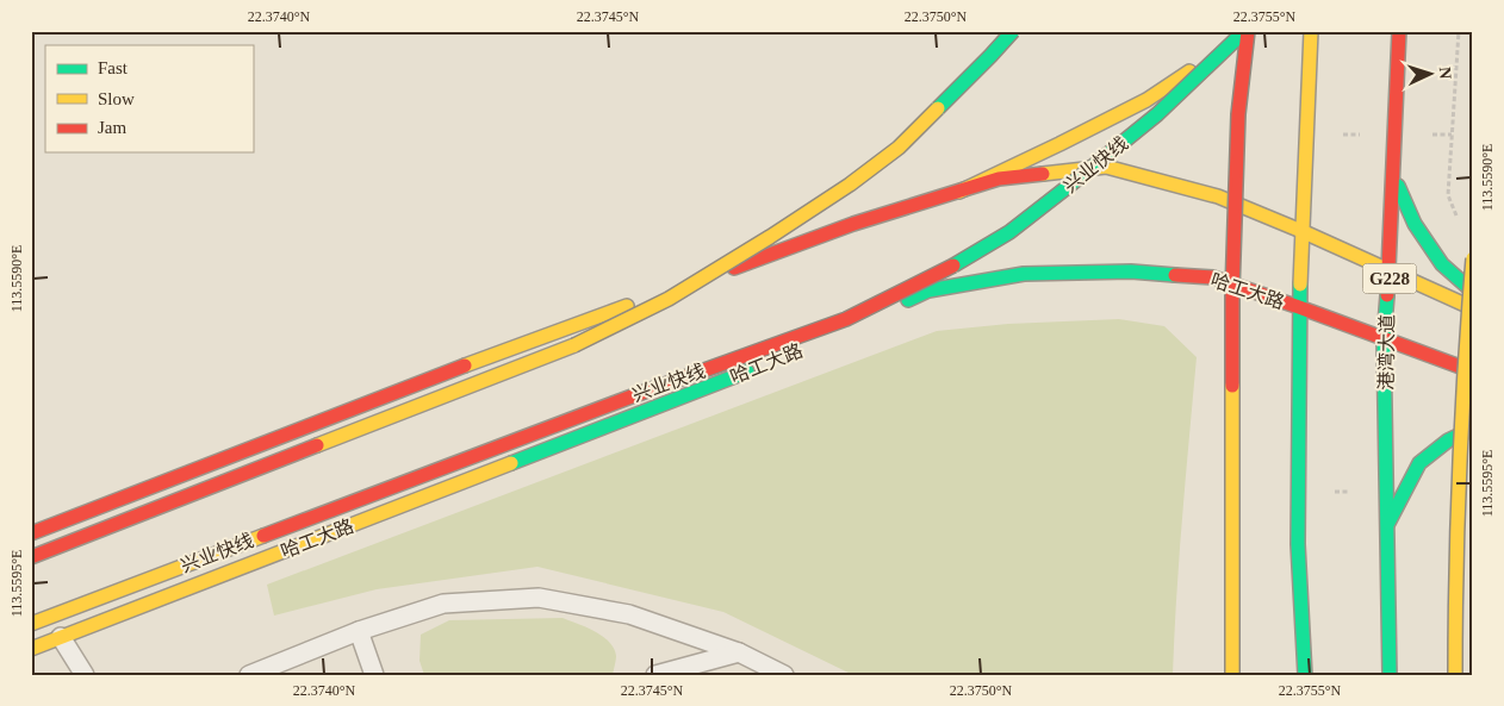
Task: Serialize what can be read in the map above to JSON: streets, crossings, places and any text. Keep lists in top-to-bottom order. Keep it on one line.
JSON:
{"streets":{"main road":["兴业快线","G228","哈工大路","港湾大道"]},"crossings":[["哈工大路","港湾大道"]],"legend":["Fast","Slow","Jam"],"north":"right","coordinates":["22.3740°N","22.3745°N","22.3750°N","22.3755°N","113.5590°E","113.5595°E"]}
